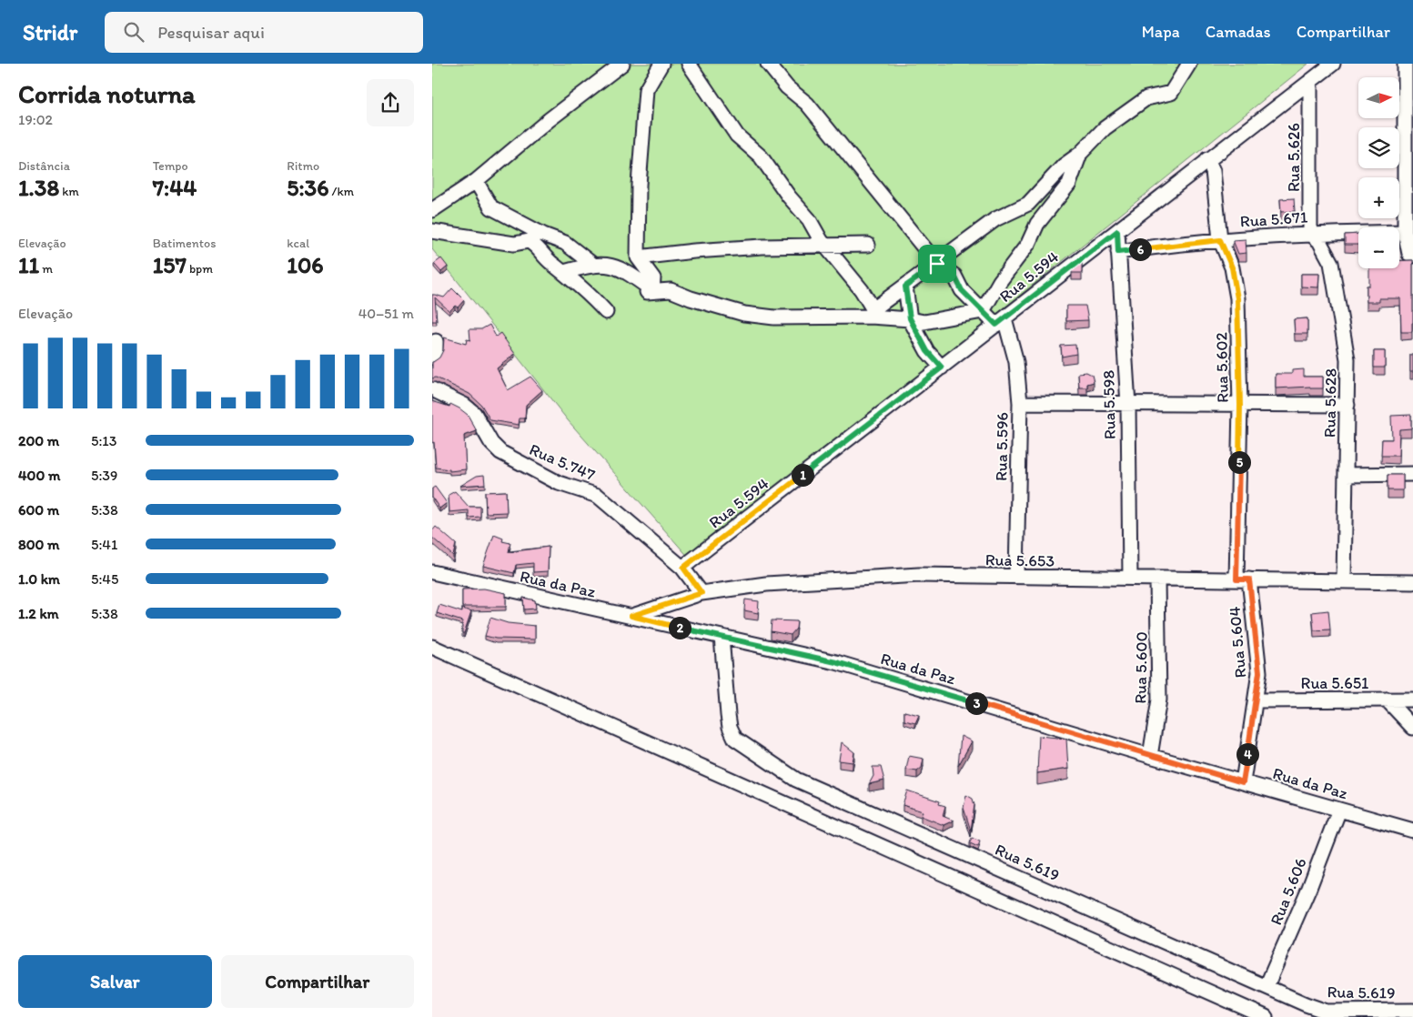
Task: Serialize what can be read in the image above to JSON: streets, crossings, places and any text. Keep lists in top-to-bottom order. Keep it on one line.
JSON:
{"streets":{"street":["Rua 5.626","Rua 5.671","Rua 5.594","Rua 5.602","Rua 5.628","Rua 5.598","Rua 5.596","Rua 5.747","Rua 5.653","Rua da Paz","Rua 5.604","Rua 5.600","Rua 5.651","Rua 5.619","Rua 5.606"]},"crossings":[["Rua 5.626","Rua 5.671"],["Rua 5.626","Rua 5.594"],["Rua 5.626","Rua 5.628"],["Rua 5.671","Rua 5.602"],["Rua 5.671","Rua 5.628"],["Rua 5.671","Rua 5.598"],["Rua 5.594","Rua 5.602"],["Rua 5.594","Rua 5.598"],["Rua 5.594","Rua 5.596"],["Rua 5.594","Rua 5.747"],["Rua 5.602","Rua 5.653"],["Rua 5.602","Rua 5.604"],["Rua 5.628","Rua 5.653"],["Rua 5.598","Rua 5.653"],["Rua 5.596","Rua 5.653"],["Rua 5.747","Rua 5.653"],["Rua 5.653","Rua da Paz"],["Rua 5.653","Rua 5.604"],["Rua 5.653","Rua 5.600"],["Rua da Paz","Rua 5.604"],["Rua da Paz","Rua 5.600"],["Rua da Paz","Rua 5.619"],["Rua da Paz","Rua 5.606"],["Rua 5.604","Rua 5.651"],["Rua 5.619","Rua 5.606"]],"north":"right","page":{"header":"Stridr","search":"Pesquisar aqui","nav":["Mapa","Camadas","Compartilhar"],"heading":["Corrida noturna","19:02"],"map_buttons":["+","−"],"stats":[["Distância","1.38 km"],["Tempo","7:44"],["Ritmo","5:36 /km"],["Elevação","11 m"],["Batimentos","157 bpm"],["kcal","106"]],"pins":["6","5","1","2","3","4"],"chart":["Elevação","40–51 m"],"list":[{"name":"200 m","note":"5:13"},{"name":"400 m","note":"5:39"},{"name":"600 m","note":"5:38"},{"name":"800 m","note":"5:41"},{"name":"1.0 km","note":"5:45"},{"name":"1.2 km","note":"5:38"}],"buttons":["Salvar","Compartilhar"]}}
